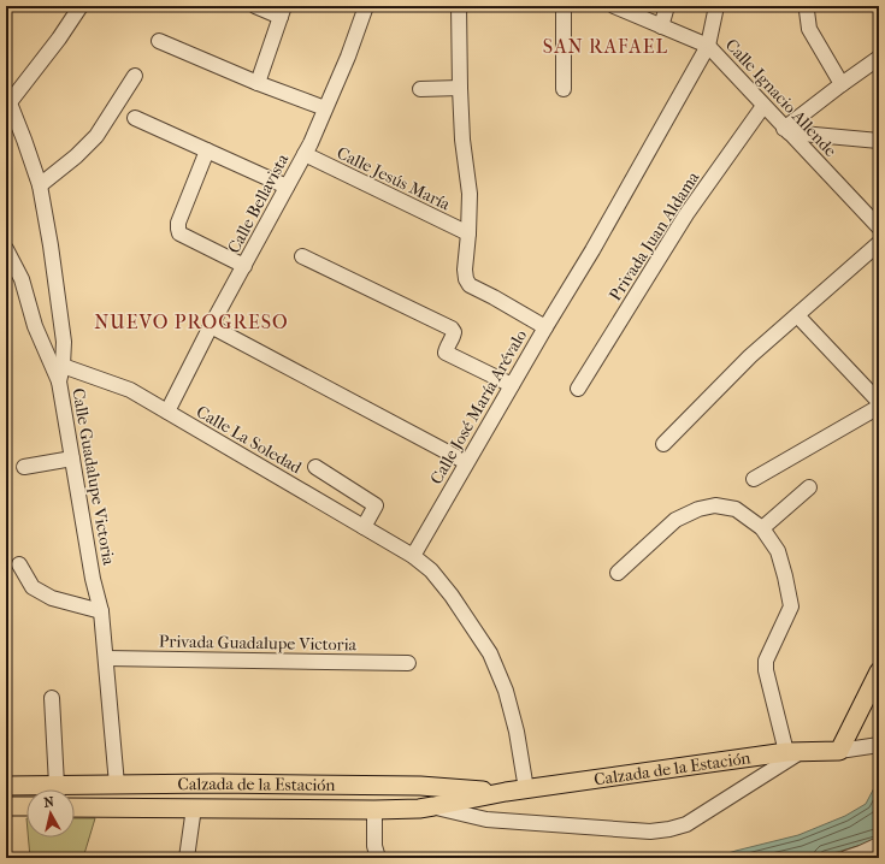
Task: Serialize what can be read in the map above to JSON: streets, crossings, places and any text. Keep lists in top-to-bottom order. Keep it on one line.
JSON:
{"streets":{"main road":["Calzada de la Estación"],"street":["Calle Ignacio Allende","Calle Jesús María","Calle Bellavista","Privada Juan Aldama","Calle José María Arévalo","Calle La Soledad","Calle Guadalupe Victoria","Privada Guadalupe Victoria"]},"crossings":[["Calle Ignacio Allende","Privada Juan Aldama"],["Calle Ignacio Allende","Calle José María Arévalo"],["Calle Jesús María","Calle Bellavista"],["Calle Bellavista","Calle La Soledad"],["Calle José María Arévalo","Calle La Soledad"],["Calle La Soledad","Calle Guadalupe Victoria"],["Calle Guadalupe Victoria","Privada Guadalupe Victoria"],["Calle Guadalupe Victoria","Calzada de la Estación"]],"districts":["SAN RAFAEL","NUEVO PROGRESO"],"north":"top"}
